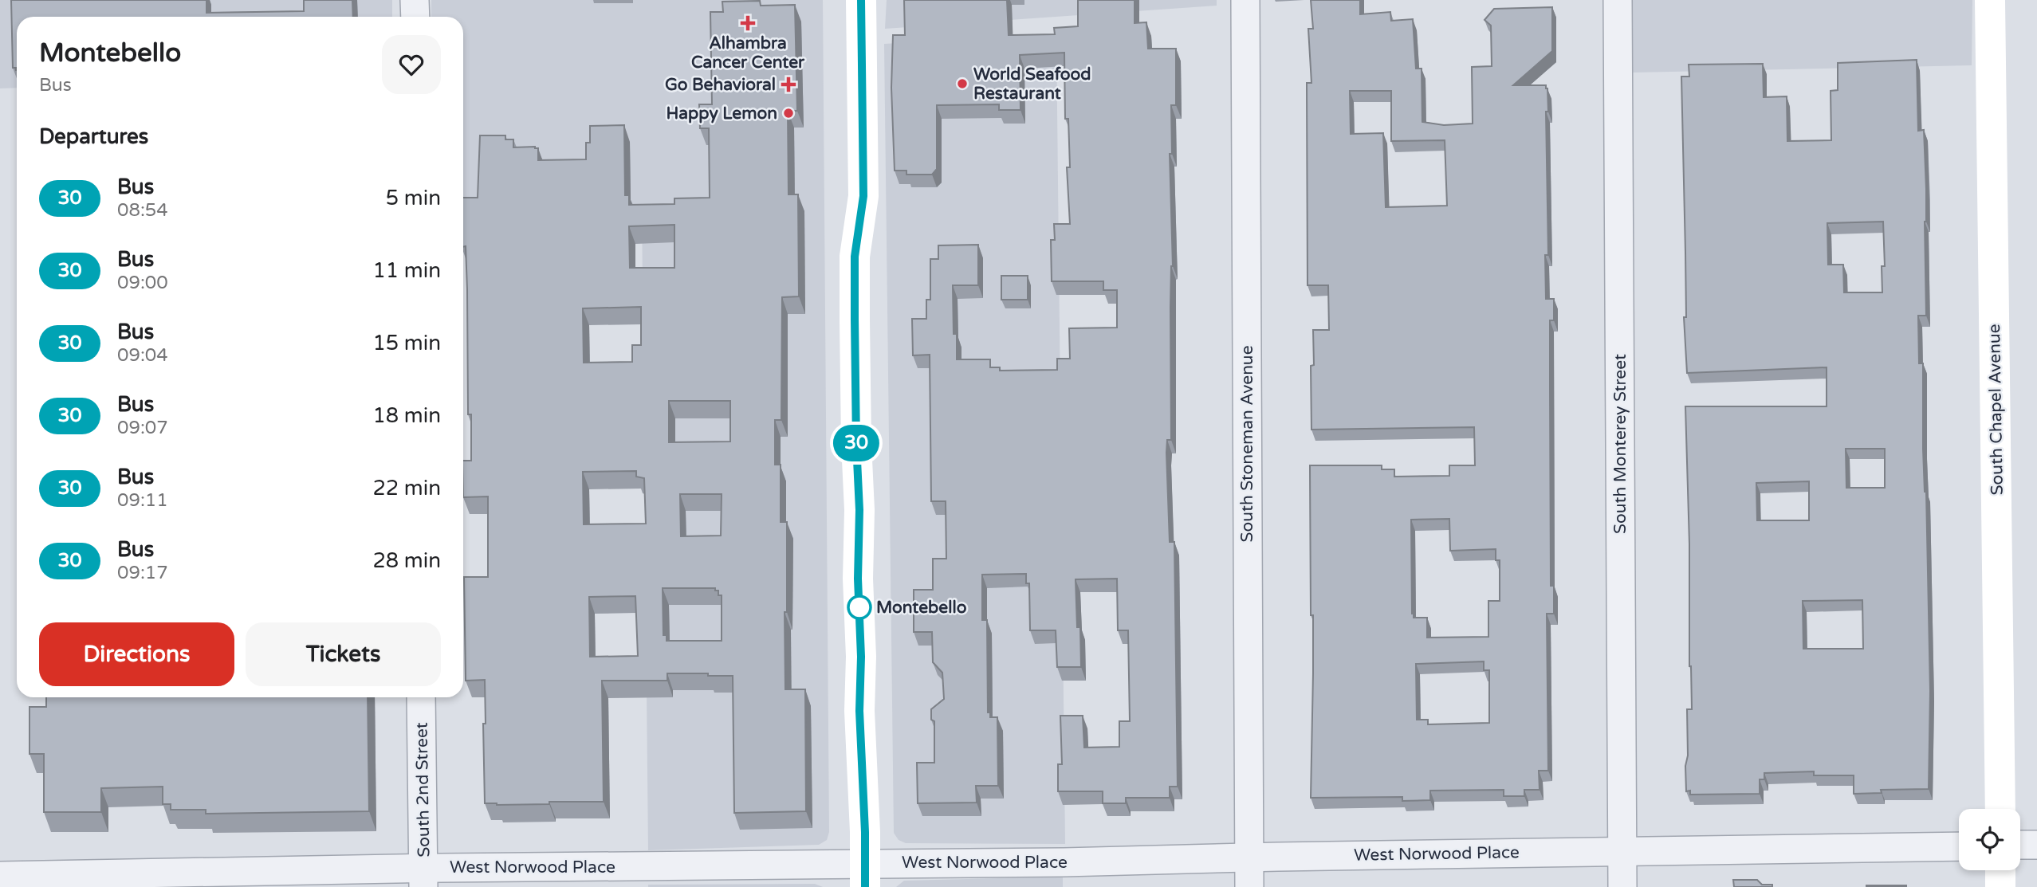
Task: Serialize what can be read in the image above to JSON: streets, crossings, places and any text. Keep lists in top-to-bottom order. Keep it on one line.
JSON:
{"streets":{"main road":["South Chapel Avenue"],"street":["South Stoneman Avenue","South Monterey Street","South 2nd Street","West Norwood Place"]},"crossings":[["South Stoneman Avenue","West Norwood Place"],["South Monterey Street","West Norwood Place"],["South 2nd Street","West Norwood Place"]],"places":{"health":["Alhambra Cancer Center","Go Behavioral"],"other":["World Seafood Restaurant","Happy Lemon","Montebello"]},"lines":["bus line 30"],"page":{"on_map":"30","heading":[["Montebello","Bus"],"Departures"],"list":[{"mark":"30","name":"Bus","note":"08:54","value":"5 min"},{"mark":"30","name":"Bus","note":"09:00","value":"11 min"},{"mark":"30","name":"Bus","note":"09:04","value":"15 min"},{"mark":"30","name":"Bus","note":"09:07","value":"18 min"},{"mark":"30","name":"Bus","note":"09:11","value":"22 min"},{"mark":"30","name":"Bus","note":"09:17","value":"28 min"}],"buttons":["Directions","Tickets"]}}
